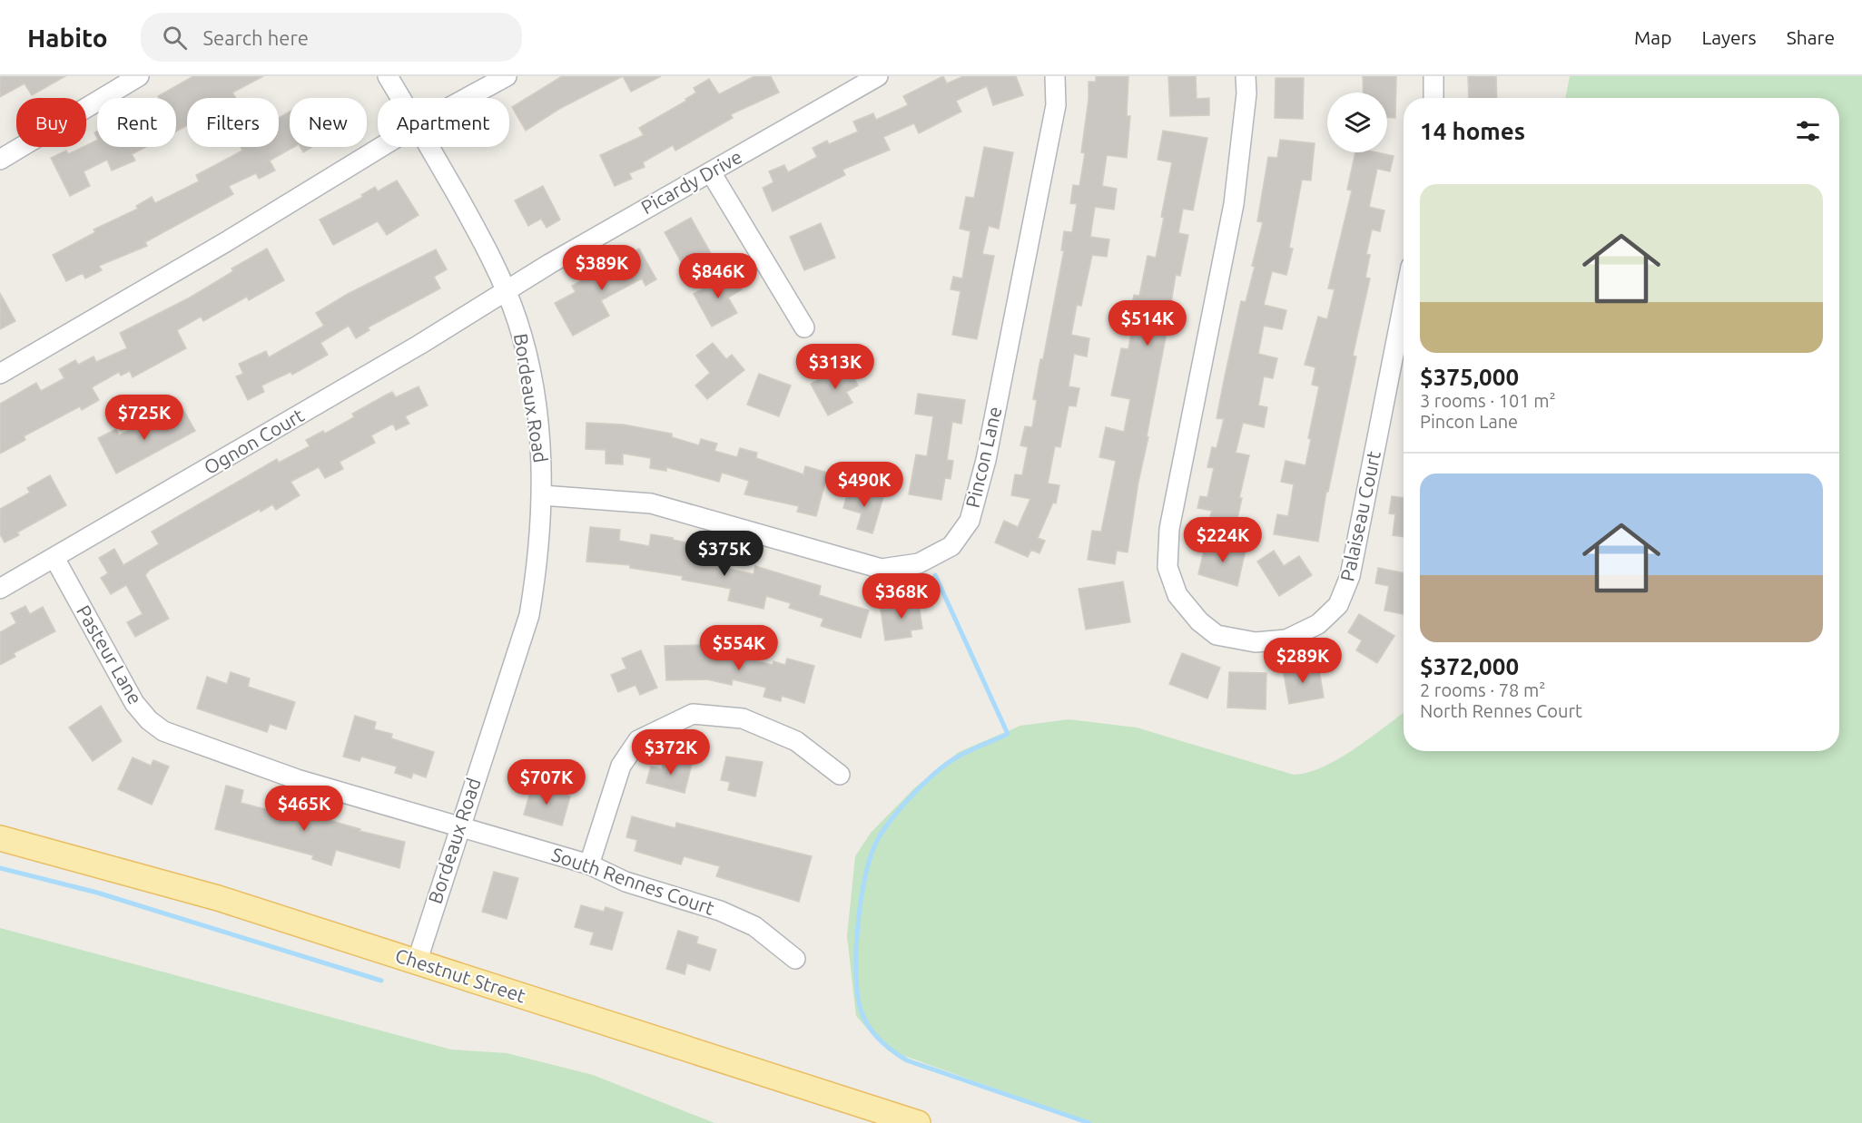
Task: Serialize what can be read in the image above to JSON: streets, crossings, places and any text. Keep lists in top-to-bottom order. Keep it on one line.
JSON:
{"streets":{"main road":["Chestnut Street"],"street":["Picardy Drive","Bordeaux Road","Ognon Court","Pincon Lane","Palaiseau Court","Pasteur Lane","South Rennes Court"]},"crossings":[["Picardy Drive","Bordeaux Road"],["Picardy Drive","Ognon Court"],["Bordeaux Road","Ognon Court"],["Bordeaux Road","Pincon Lane"],["Bordeaux Road","Pasteur Lane"],["Bordeaux Road","South Rennes Court"],["Bordeaux Road","Chestnut Street"],["Ognon Court","Pasteur Lane"],["Pasteur Lane","South Rennes Court"]],"page":{"header":"Habito","search":"Search here","nav":["Map","Layers","Share"],"chip":["Buy","Rent","Filters","New","Apartment"],"heading":"14 homes","list":[{"name":"$375,000","note":"3 rooms · 101 m² · Pincon Lane"},{"name":"$372,000","note":"2 rooms · 78 m² · North Rennes Court"}],"price":["$389K","$846K","$514K","$313K","$725K","$490K","$224K","$375K","$368K","$554K","$289K","$372K","$707K","$465K"]}}
